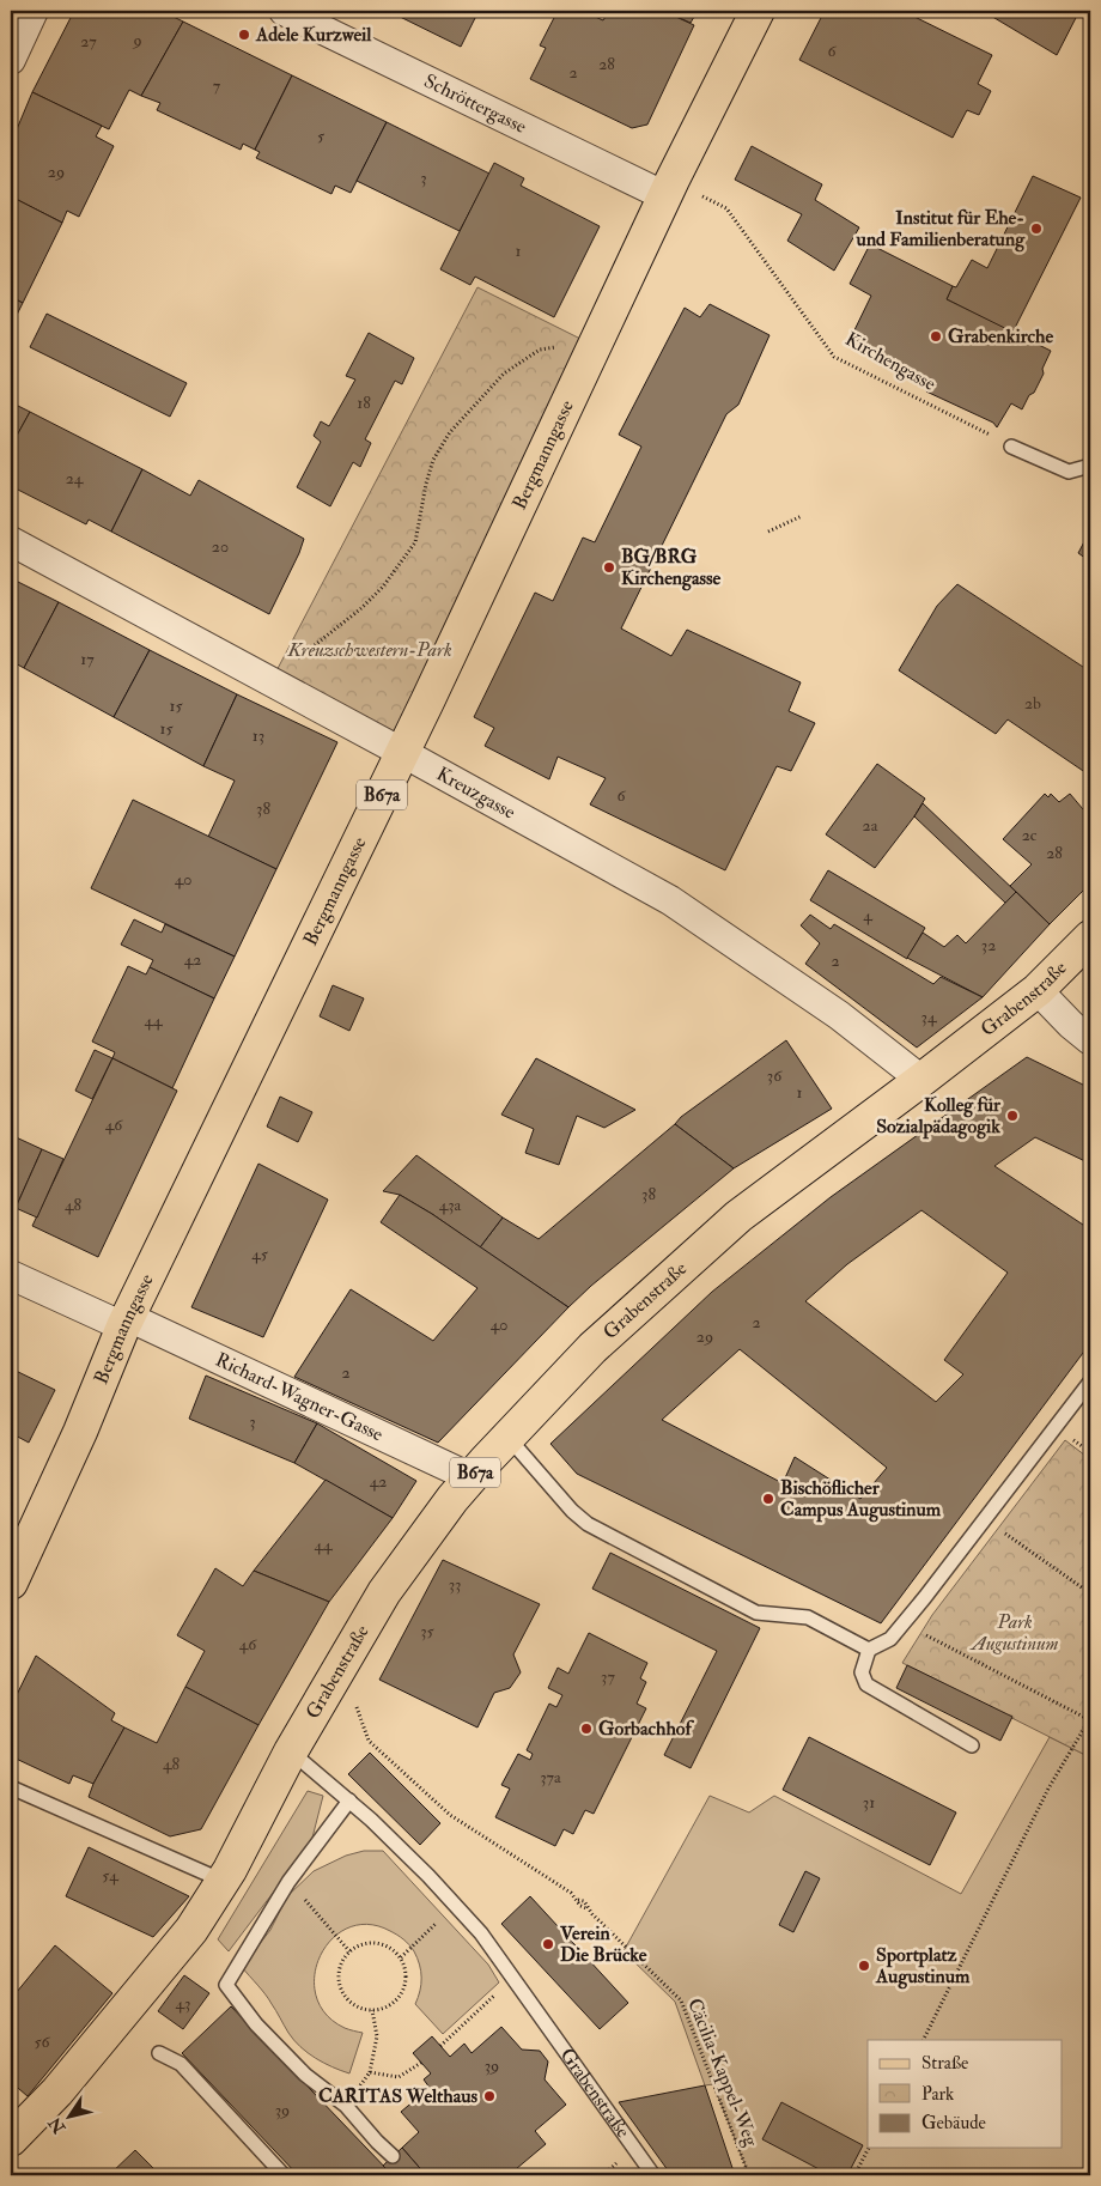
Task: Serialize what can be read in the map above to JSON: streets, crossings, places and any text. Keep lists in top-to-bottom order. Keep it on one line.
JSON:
{"streets":{"main road":["Bergmanngasse","B67a","Grabenstraße"],"street":["Schröttergasse","Kreuzgasse","Richard-Wagner-Gasse"],"path":["Kirchengasse","Cäcilia-Kappel-Weg"]},"crossings":[["Schröttergasse","Bergmanngasse"],["Bergmanngasse","Kreuzgasse"],["Bergmanngasse","Richard-Wagner-Gasse"],["Kreuzgasse","Grabenstraße"],["Grabenstraße","Richard-Wagner-Gasse"]],"parks":["Kreuzschwestern-Park","Park Augustinum"],"places":["Adele Kurzweil","Institut für Ehe- und Familienberatung","Grabenkirche","BG/BRG Kirchengasse","Kolleg für Sozialpädagogik","Bischöflicher Campus Augustinum","Gorbachhof","Verein Die Brücke","Sportplatz Augustinum","CARITAS Welthaus"],"house_numbers":["9","27","6","28","2","7","5","29","3","1","18","24","20","17","2b","15","15","13","6","38","2a","2c","28","40","4","32","42","2","34","44","36","1","46","38","48","43a","45","2","40","29","2","3","42","44","33","35","46","37","48","37a","31","54","43","56","39","39"],"legend":["Straße","Park","Gebäude"],"north":"bottom left"}
